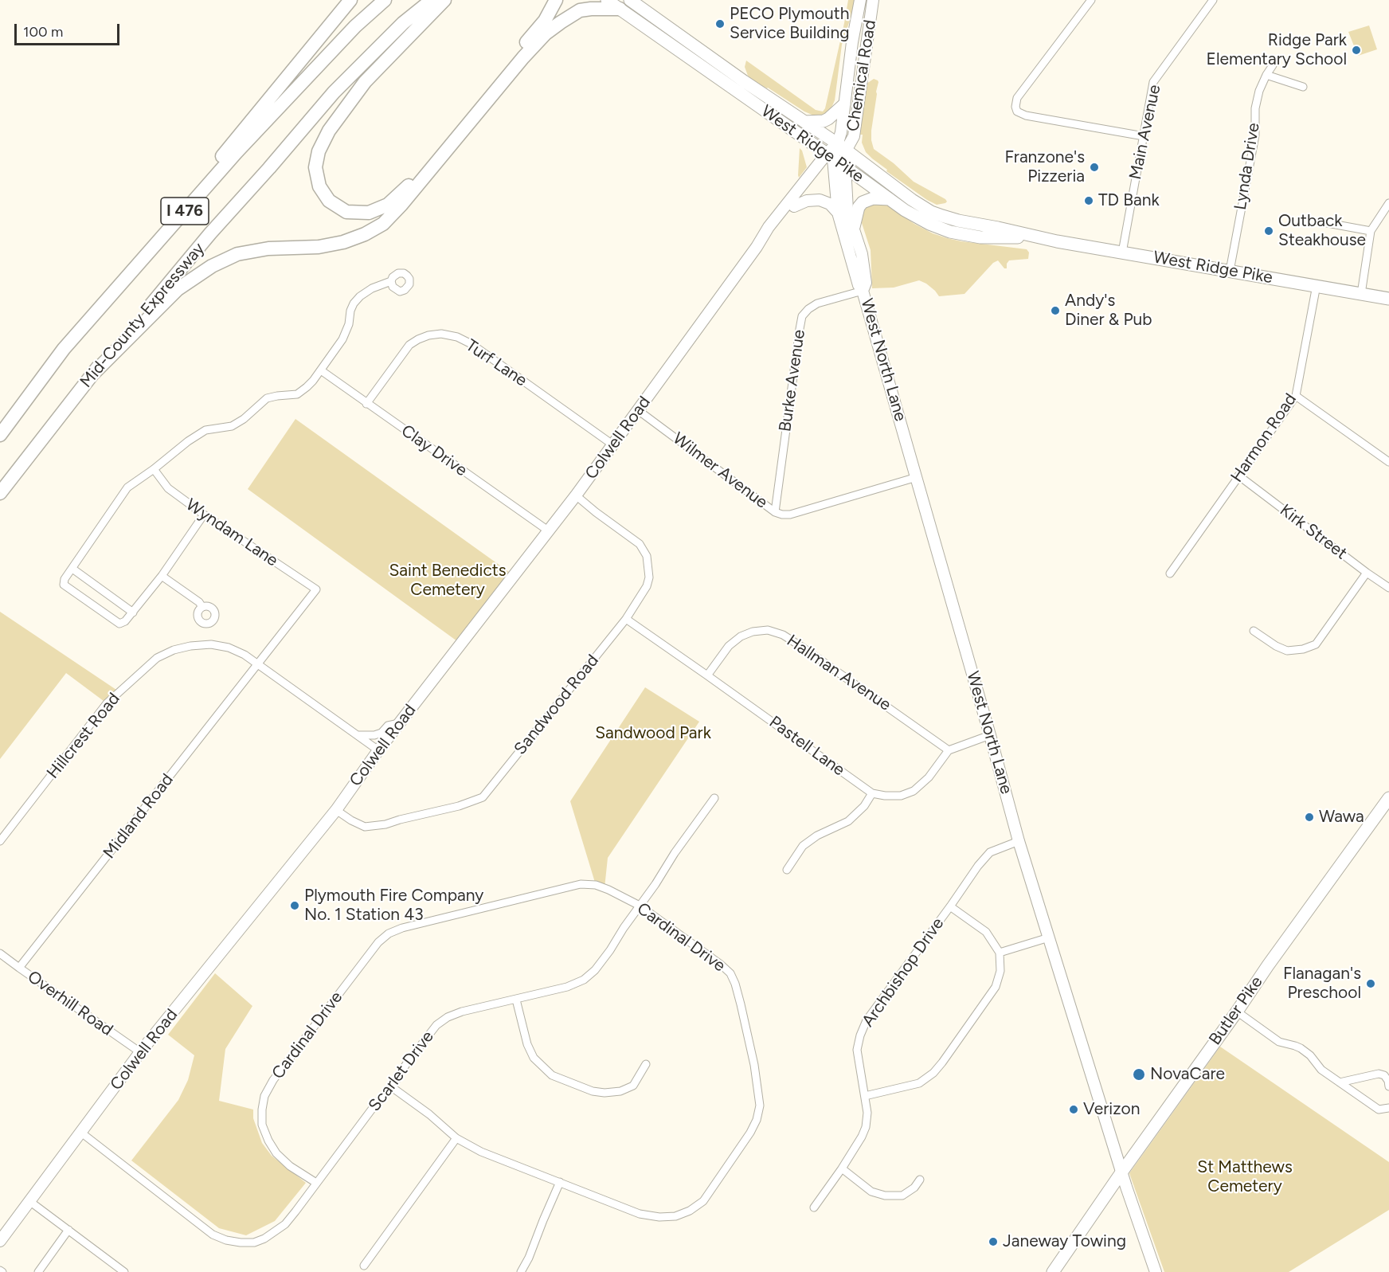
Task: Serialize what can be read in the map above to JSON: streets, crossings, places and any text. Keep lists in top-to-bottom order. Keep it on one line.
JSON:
{"streets":{"highway":["I 476","Mid-County Expressway"],"main road":["West Ridge Pike","Butler Pike"],"street":["Chemical Road","Main Avenue","Lynda Drive","West North Lane","Turf Lane","Burke Avenue","Colwell Road","Harmon Road","Clay Drive","Wilmer Avenue","Kirk Street","Wyndam Lane","Hallman Avenue","Sandwood Road","Hillcrest Road","Pastell Lane","Midland Road","Cardinal Drive","Archbishop Drive","Overhill Road","Scarlet Drive"]},"crossings":[["Chemical Road","West Ridge Pike"],["Chemical Road","West North Lane"],["Main Avenue","West Ridge Pike"],["West Ridge Pike","Lynda Drive"],["West Ridge Pike","West North Lane"],["West Ridge Pike","Colwell Road"],["West Ridge Pike","Harmon Road"],["West North Lane","Burke Avenue"],["West North Lane","Colwell Road"],["West North Lane","Wilmer Avenue"],["West North Lane","Archbishop Drive"],["West North Lane","Butler Pike"],["Turf Lane","Colwell Road"],["Turf Lane","Clay Drive"],["Burke Avenue","Wilmer Avenue"],["Colwell Road","Clay Drive"],["Colwell Road","Wilmer Avenue"],["Colwell Road","Sandwood Road"],["Colwell Road","Hillcrest Road"],["Colwell Road","Overhill Road"],["Colwell Road","Scarlet Drive"],["Harmon Road","Kirk Street"],["Wyndam Lane","Midland Road"],["Hallman Avenue","Pastell Lane"],["Sandwood Road","Pastell Lane"],["Hillcrest Road","Midland Road"],["Midland Road","Overhill Road"],["Cardinal Drive","Scarlet Drive"]],"parks":["Saint Benedicts Cemetery","Sandwood Park","St Matthews Cemetery"],"places":["PECO Plymouth Service Building","Ridge Park Elementary School","Franzone's Pizzeria","TD Bank","Outback Steakhouse","Andy's Diner & Pub","Wawa","Plymouth Fire Company No. 1 Station 43","Flanagan's Preschool","NovaCare","Verizon","Janeway Towing"],"scale_bar":"100 m"}
